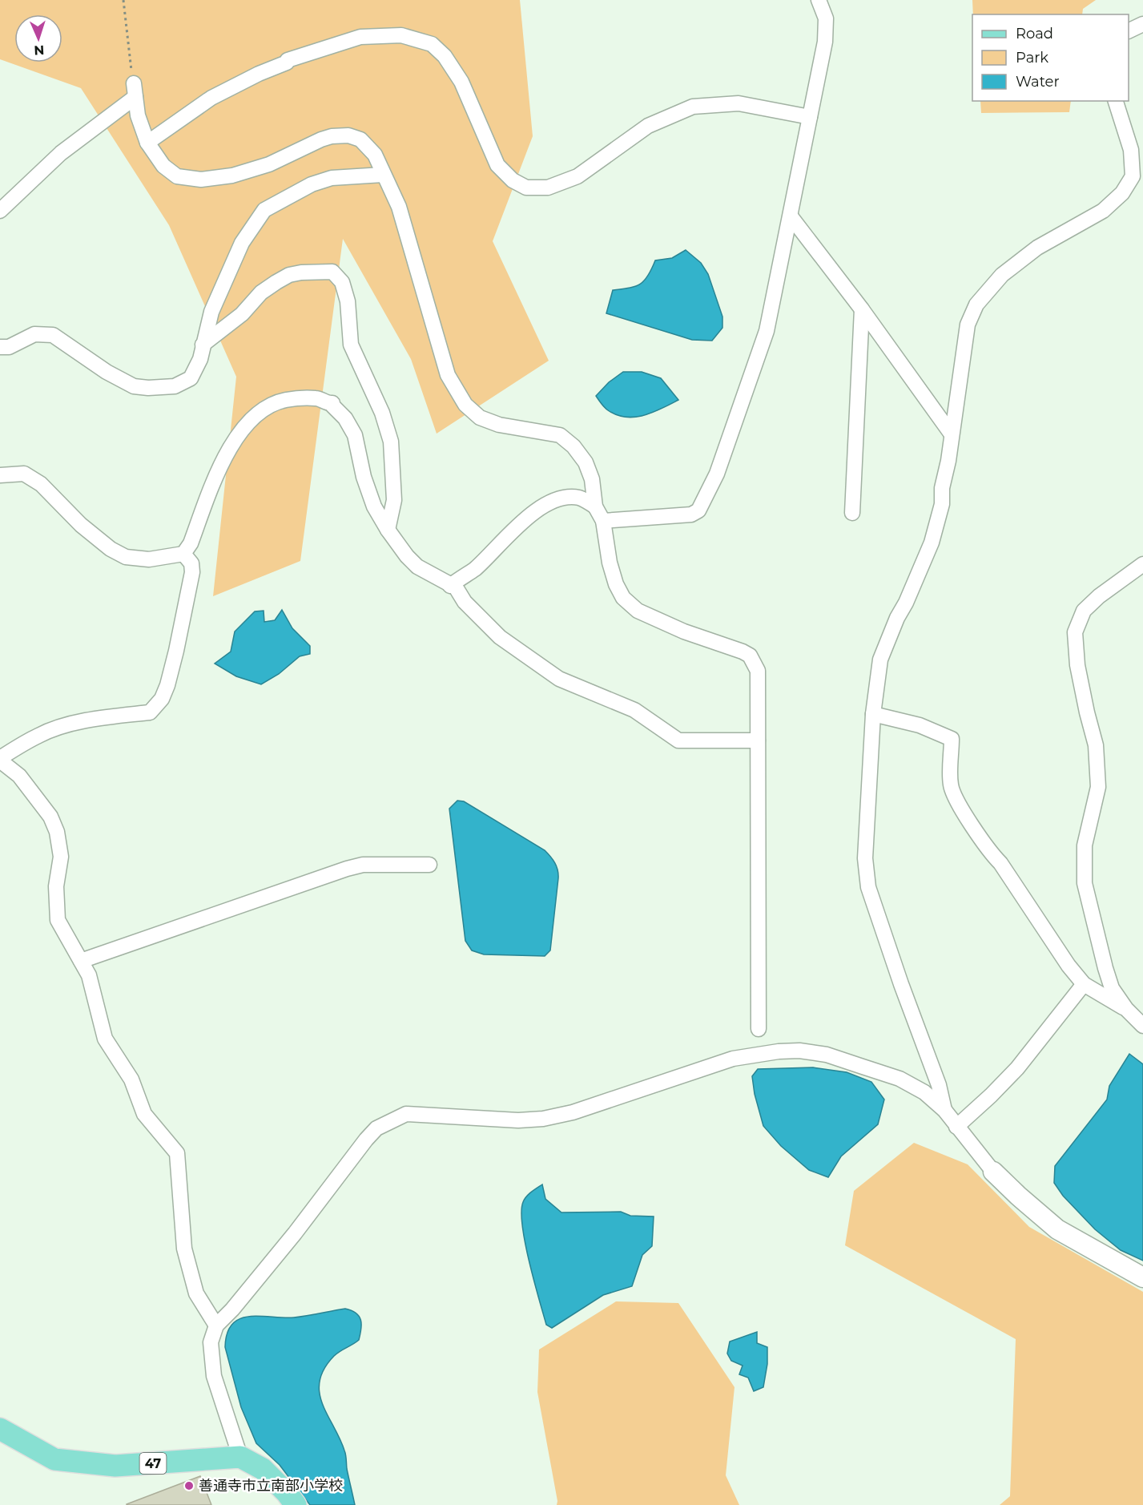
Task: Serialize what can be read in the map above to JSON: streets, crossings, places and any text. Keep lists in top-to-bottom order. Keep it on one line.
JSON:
{"streets":{"main road":["47"]},"places":["善通寺市立南部小学校"],"legend":["Road","Park","Water"],"north":"bottom"}
